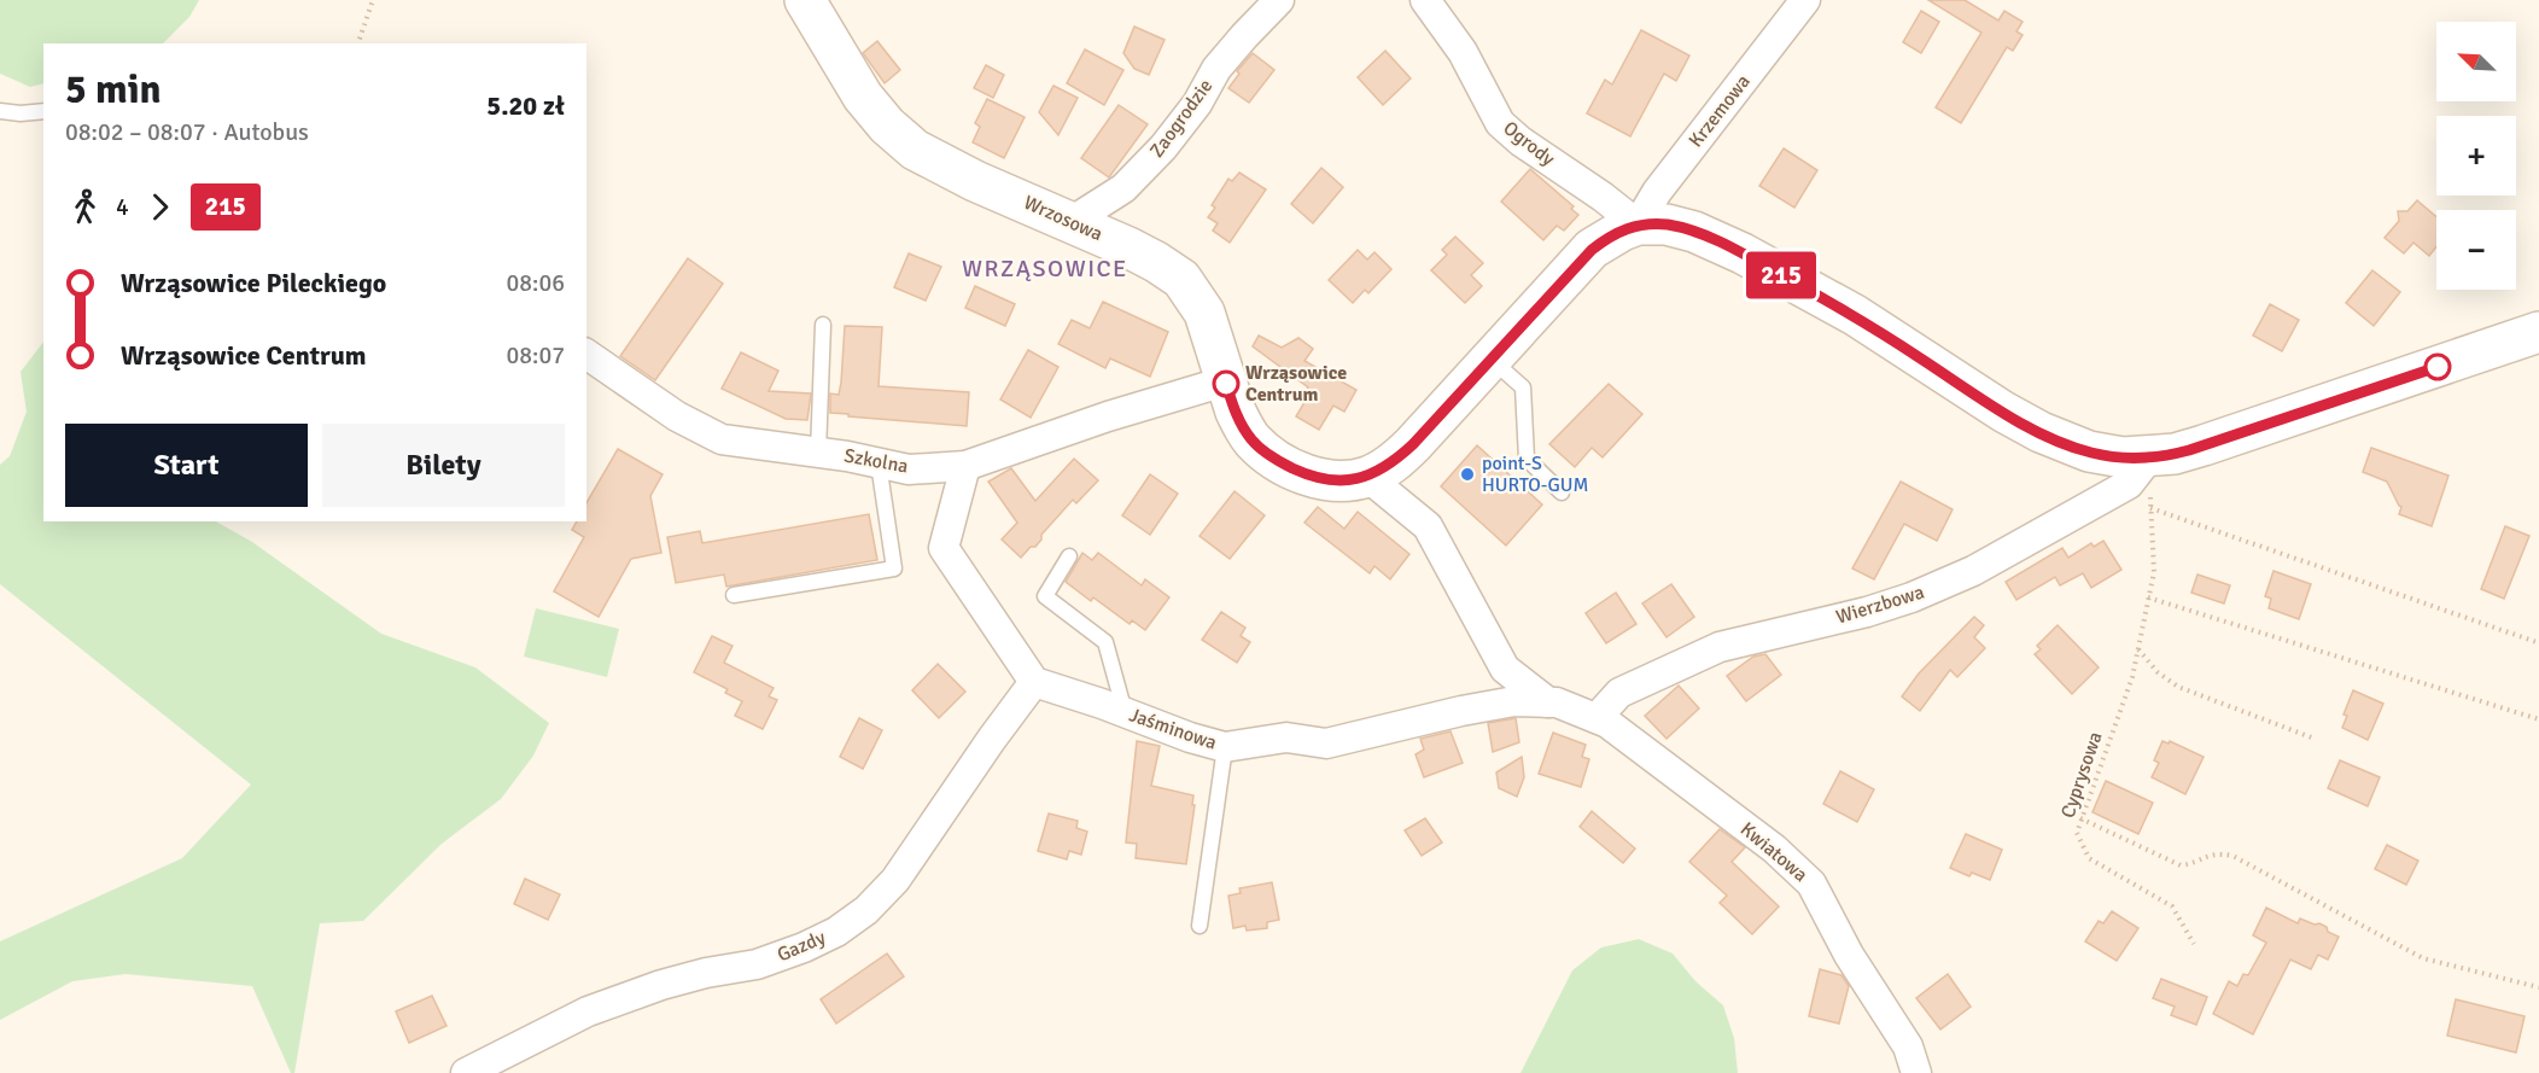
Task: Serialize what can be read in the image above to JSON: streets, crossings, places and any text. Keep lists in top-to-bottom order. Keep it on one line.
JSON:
{"streets":{"street":["Krzemowa","Zaogrodzie","Ogrody","Wrzosowa","Szkolna","Wierzbowa","Jaśminowa","Kwiatowa","Gazdy"],"path":["Cyprysowa"]},"crossings":[["Krzemowa","Ogrody"],["Zaogrodzie","Wrzosowa"],["Wrzosowa","Szkolna"],["Wierzbowa","Jaśminowa"],["Wierzbowa","Cyprysowa"],["Wierzbowa","Kwiatowa"],["Jaśminowa","Kwiatowa"],["Jaśminowa","Gazdy"]],"districts":["WRZĄSOWICE"],"places":["Wrząsowice Centrum","point-S HURTO-GUM"],"lines":["bus line 215"],"north":"top left","page":{"on_map":"215","map_buttons":["+","−"],"heading":["5 min","08:02 – 08:07 · Autobus","5.20 zł"],"legs":["4","215"],"list":[{"name":"Wrząsowice Pileckiego","value":"08:06"},{"name":"Wrząsowice Centrum","value":"08:07"}],"buttons":["Start","Bilety"]}}
